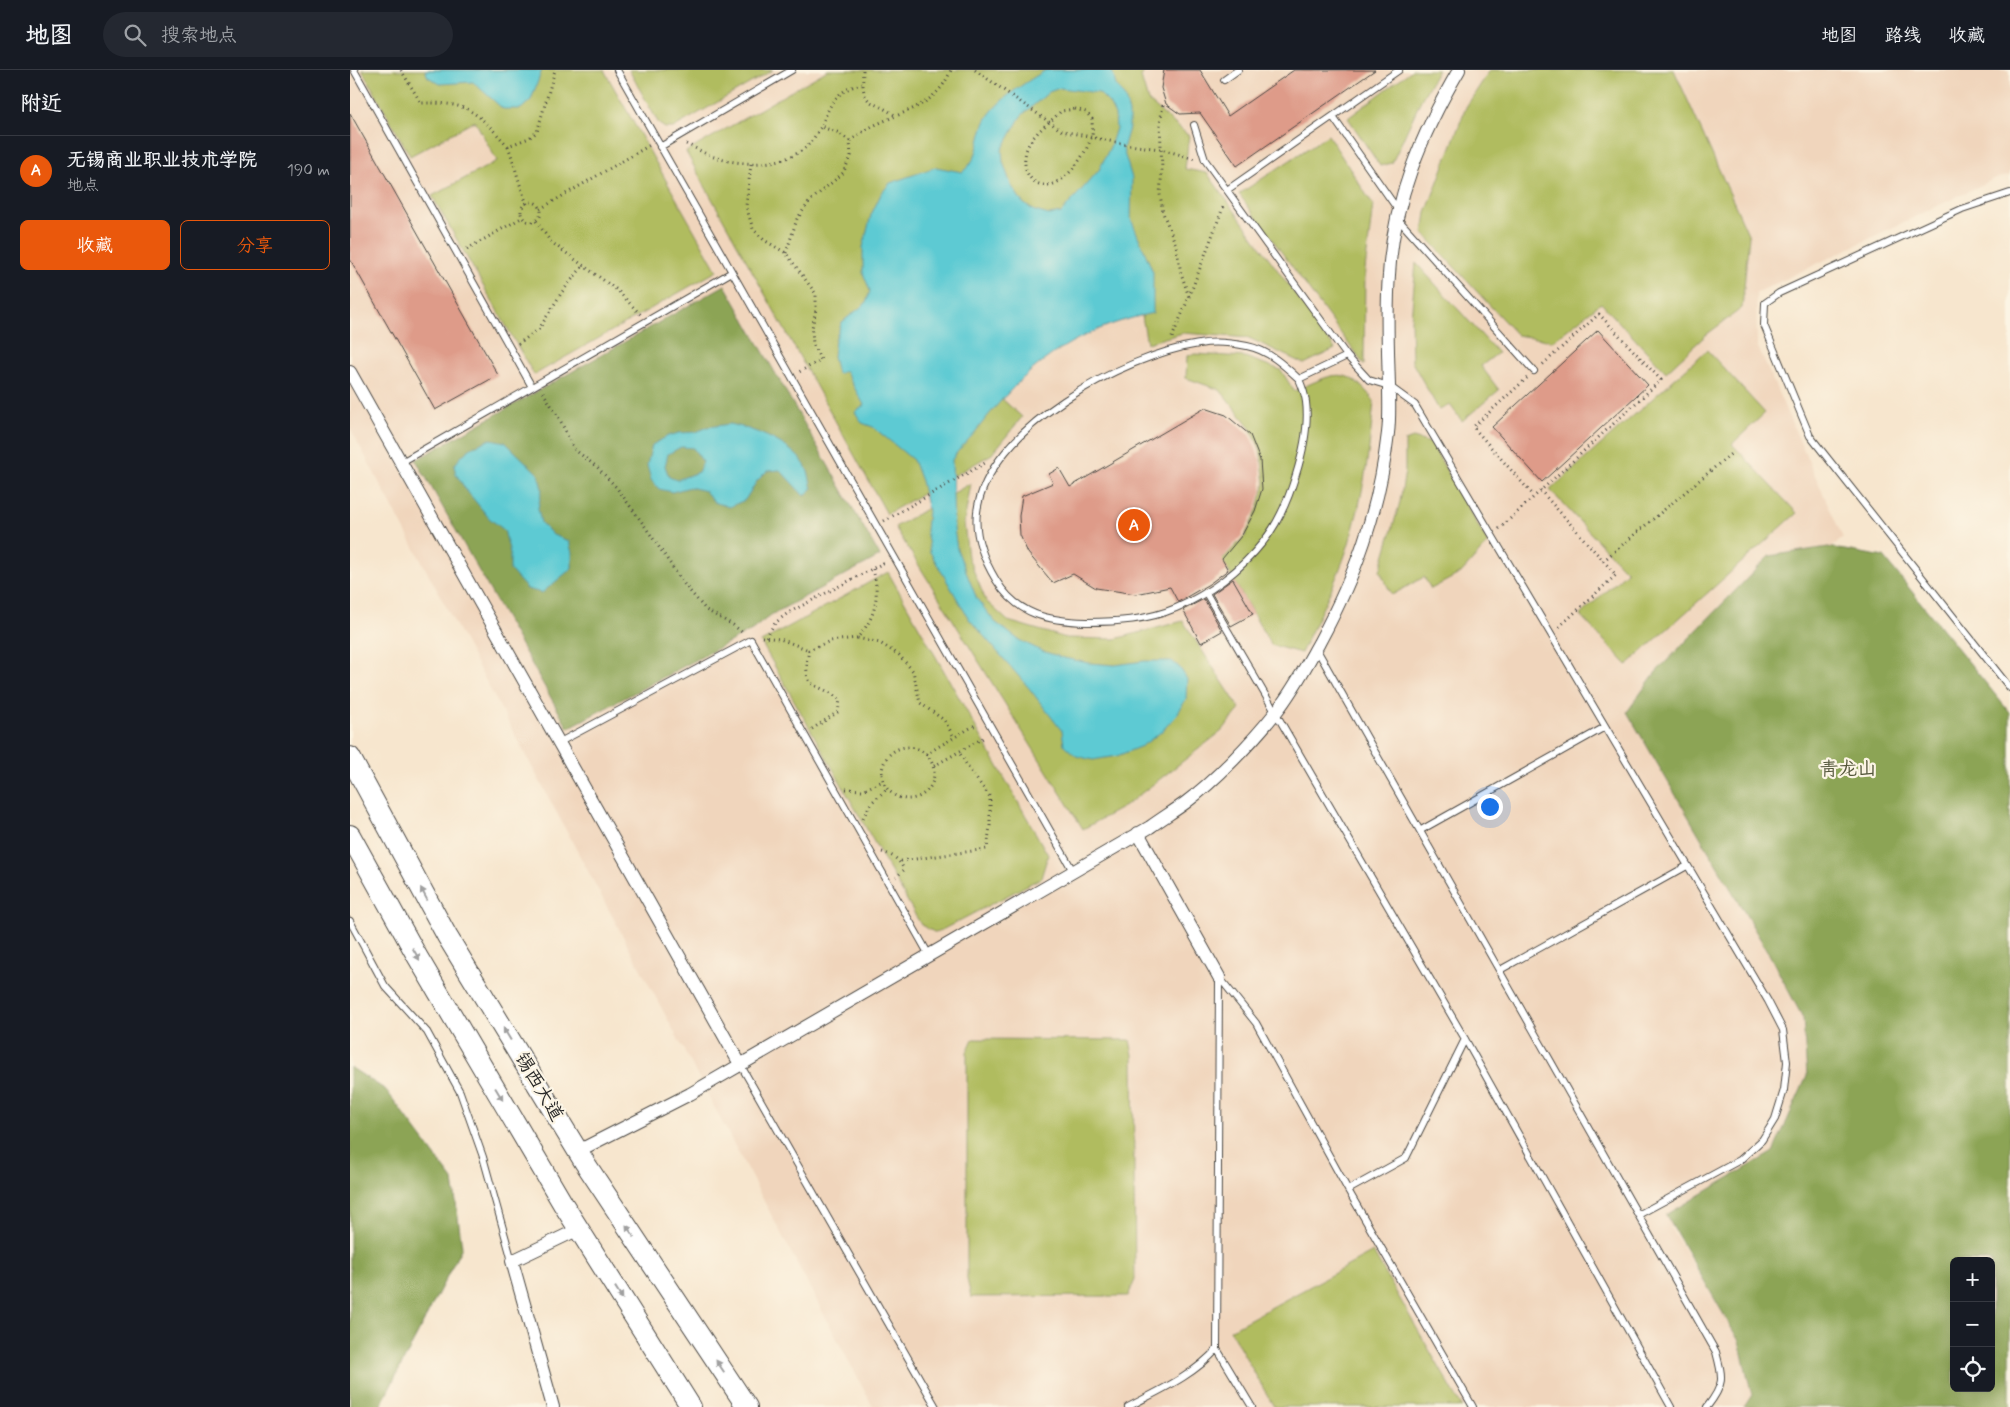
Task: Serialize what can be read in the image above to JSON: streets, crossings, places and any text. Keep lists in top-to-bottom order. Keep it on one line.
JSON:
{"streets":{"main road":["锡西大道"]},"parks":["青龙山"],"page":{"header":"地图","search":"搜索地点","nav":["地图","路线","收藏"],"heading":"附近","list":[{"mark":"A","name":"无锡商业职业技术学院","note":"地点","value":"190 m"}],"buttons":["收藏","分享"],"pins":"A","map_buttons":["+","−"]}}
